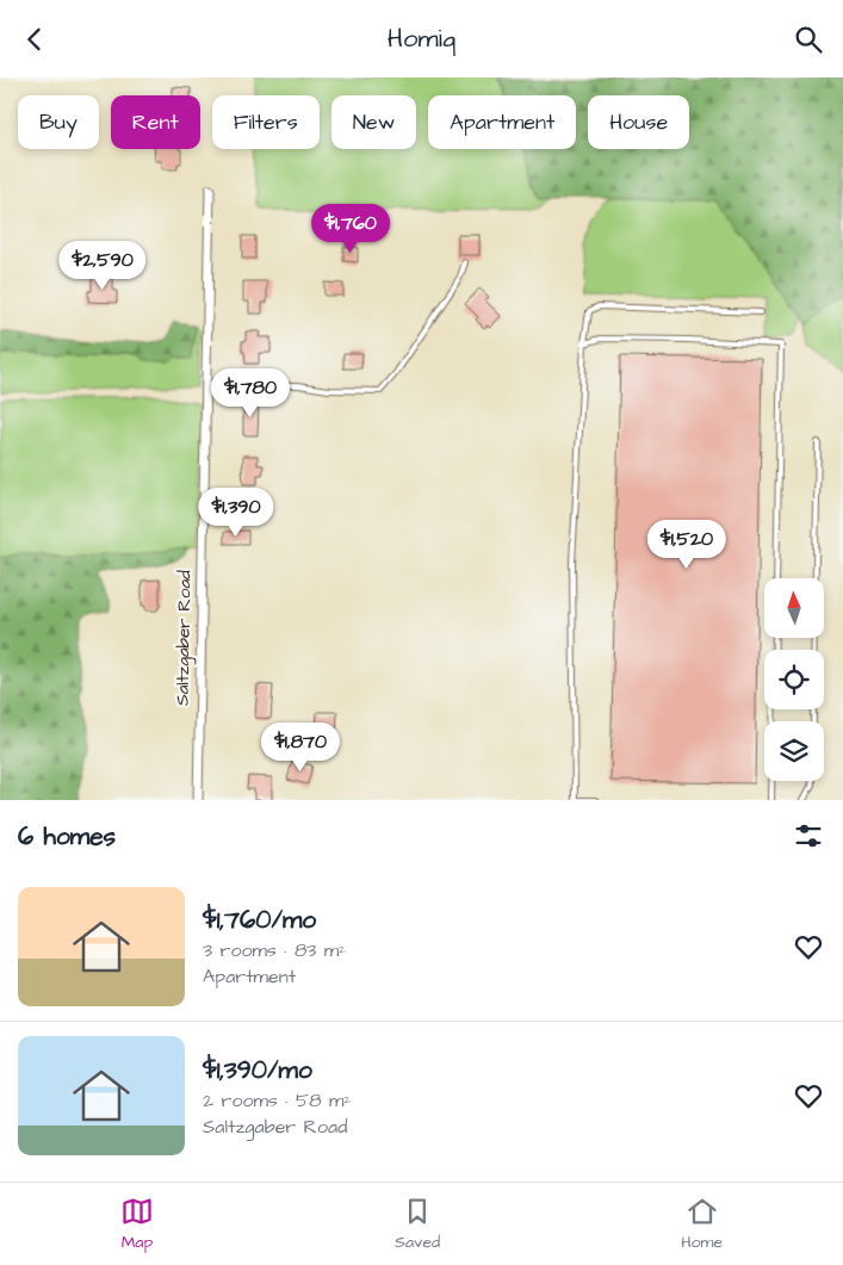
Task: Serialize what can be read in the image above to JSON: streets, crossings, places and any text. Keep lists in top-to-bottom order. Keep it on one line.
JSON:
{"streets":{"street":["Saltzgaber Road"]},"north":"top","page":{"header":"Homiq","chip":["Buy","Rent","Filters","New","Apartment","House"],"price":["$1,760","$2,590","$1,780","$1,390","$1,520","$1,870"],"heading":"6 homes","list":[{"name":"$1,760/mo","note":"3 rooms · 83 m² · Apartment"},{"name":"$1,390/mo","note":"2 rooms · 58 m² · Saltzgaber Road"}],"tabs":["Map","Saved","Home"]}}
